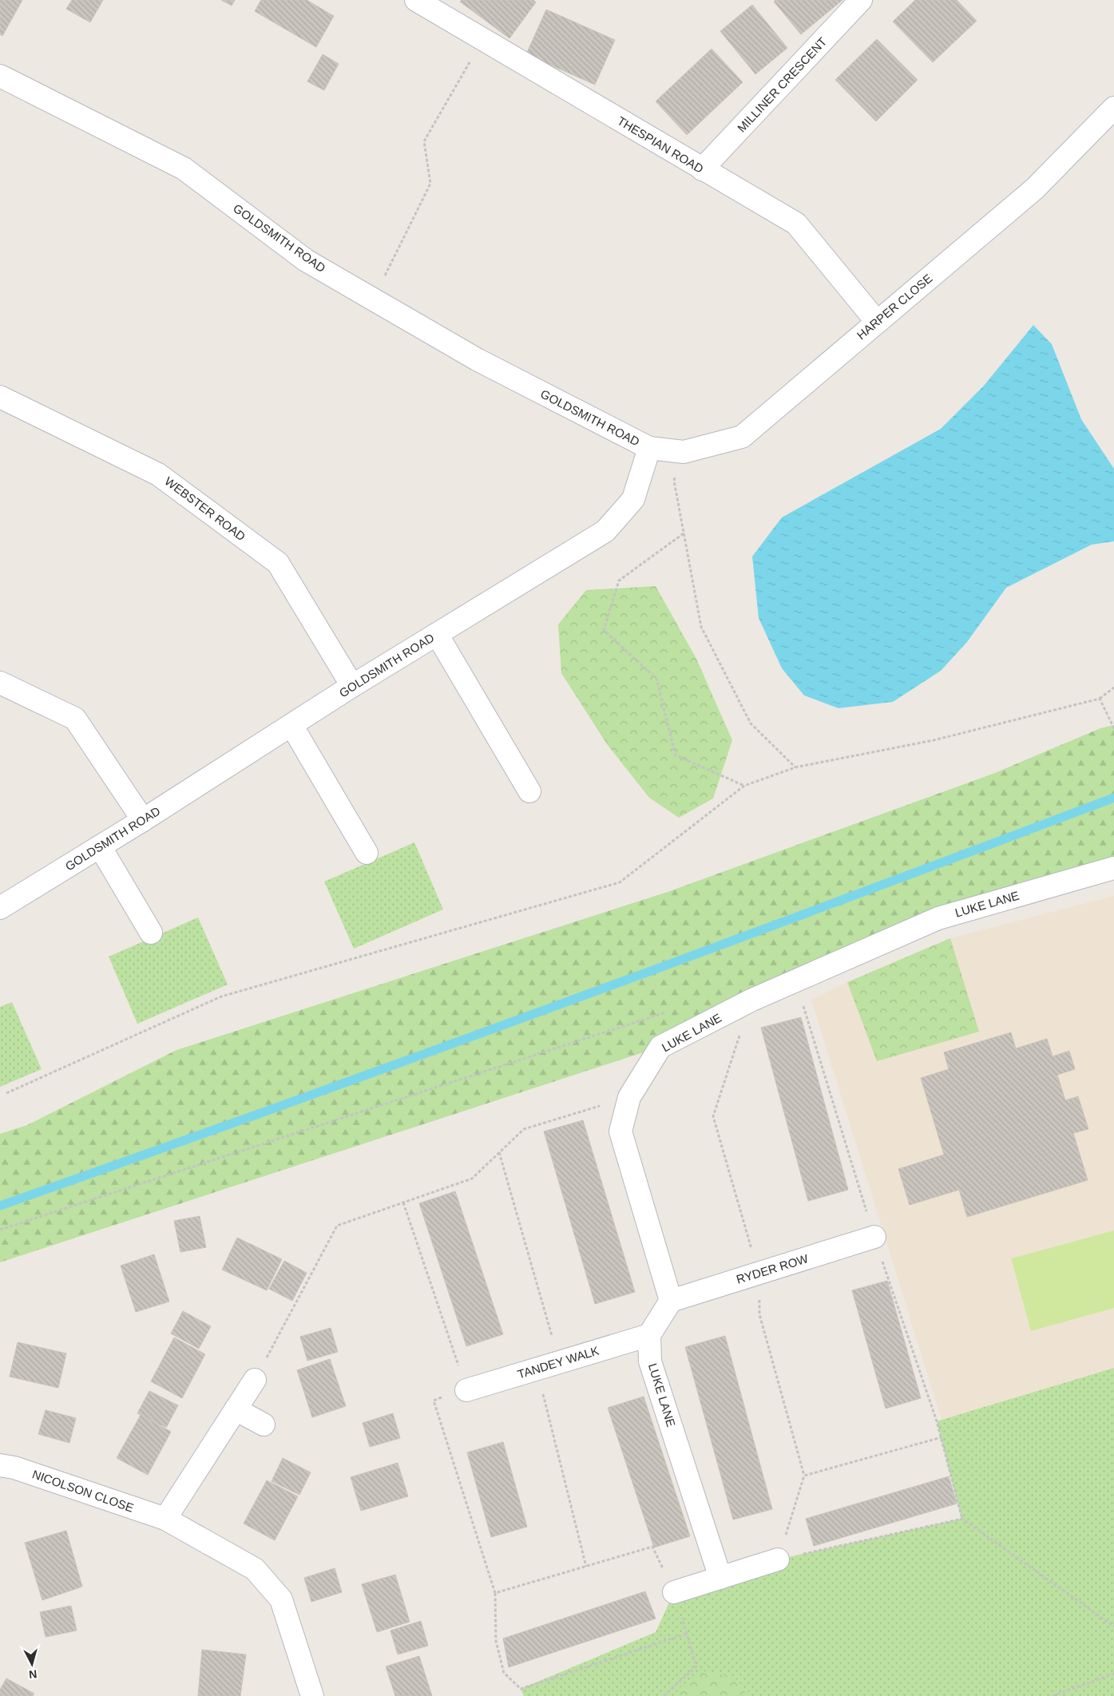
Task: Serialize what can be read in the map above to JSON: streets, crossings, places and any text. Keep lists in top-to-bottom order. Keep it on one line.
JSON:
{"streets":{"street":["MILLINER CRESCENT","THESPIAN ROAD","GOLDSMITH ROAD","HARPER CLOSE","WEBSTER ROAD","LUKE LANE","RYDER ROW","TANDEY WALK","NICOLSON CLOSE"]},"crossings":[["MILLINER CRESCENT","THESPIAN ROAD"],["THESPIAN ROAD","HARPER CLOSE"],["GOLDSMITH ROAD","HARPER CLOSE"],["GOLDSMITH ROAD","WEBSTER ROAD"],["LUKE LANE","RYDER ROW"],["LUKE LANE","TANDEY WALK"]],"north":"bottom"}
